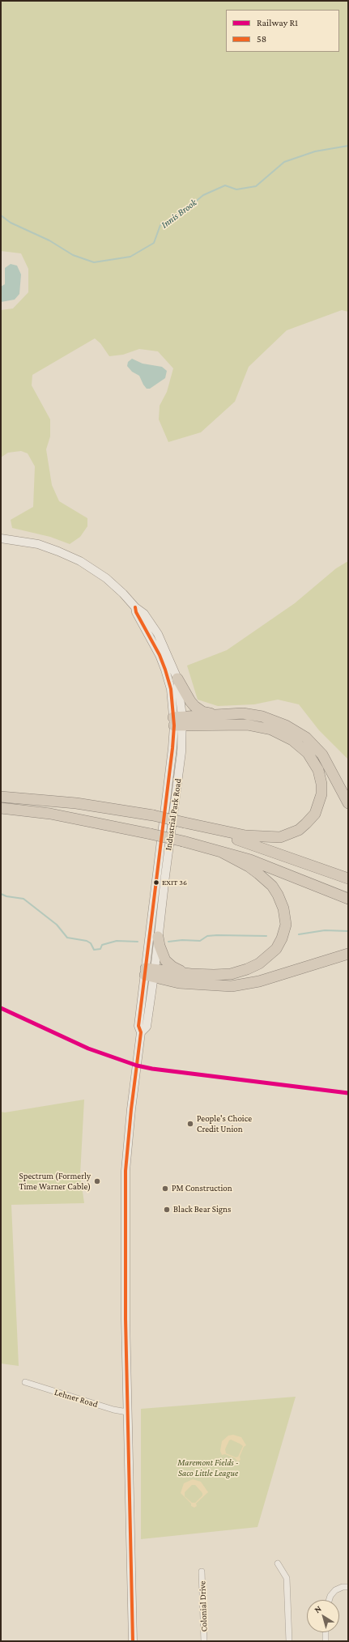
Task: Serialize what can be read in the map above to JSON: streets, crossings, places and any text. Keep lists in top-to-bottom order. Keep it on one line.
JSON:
{"streets":{"main road":["Industrial Park Road"],"street":["Lehner Road","Colonial Drive"]},"crossings":[["Industrial Park Road","Lehner Road"]],"water":["Innis Brook"],"parks":["Maremont Fields - Saco Little League"],"places":["EXIT 36","People's Choice Credit Union","Spectrum (Formerly Time Warner Cable)","PM Construction","Black Bear Signs"],"lines":["transit line 58","rail line R1"],"legend":["Railway R1","58"],"north":"top left"}
